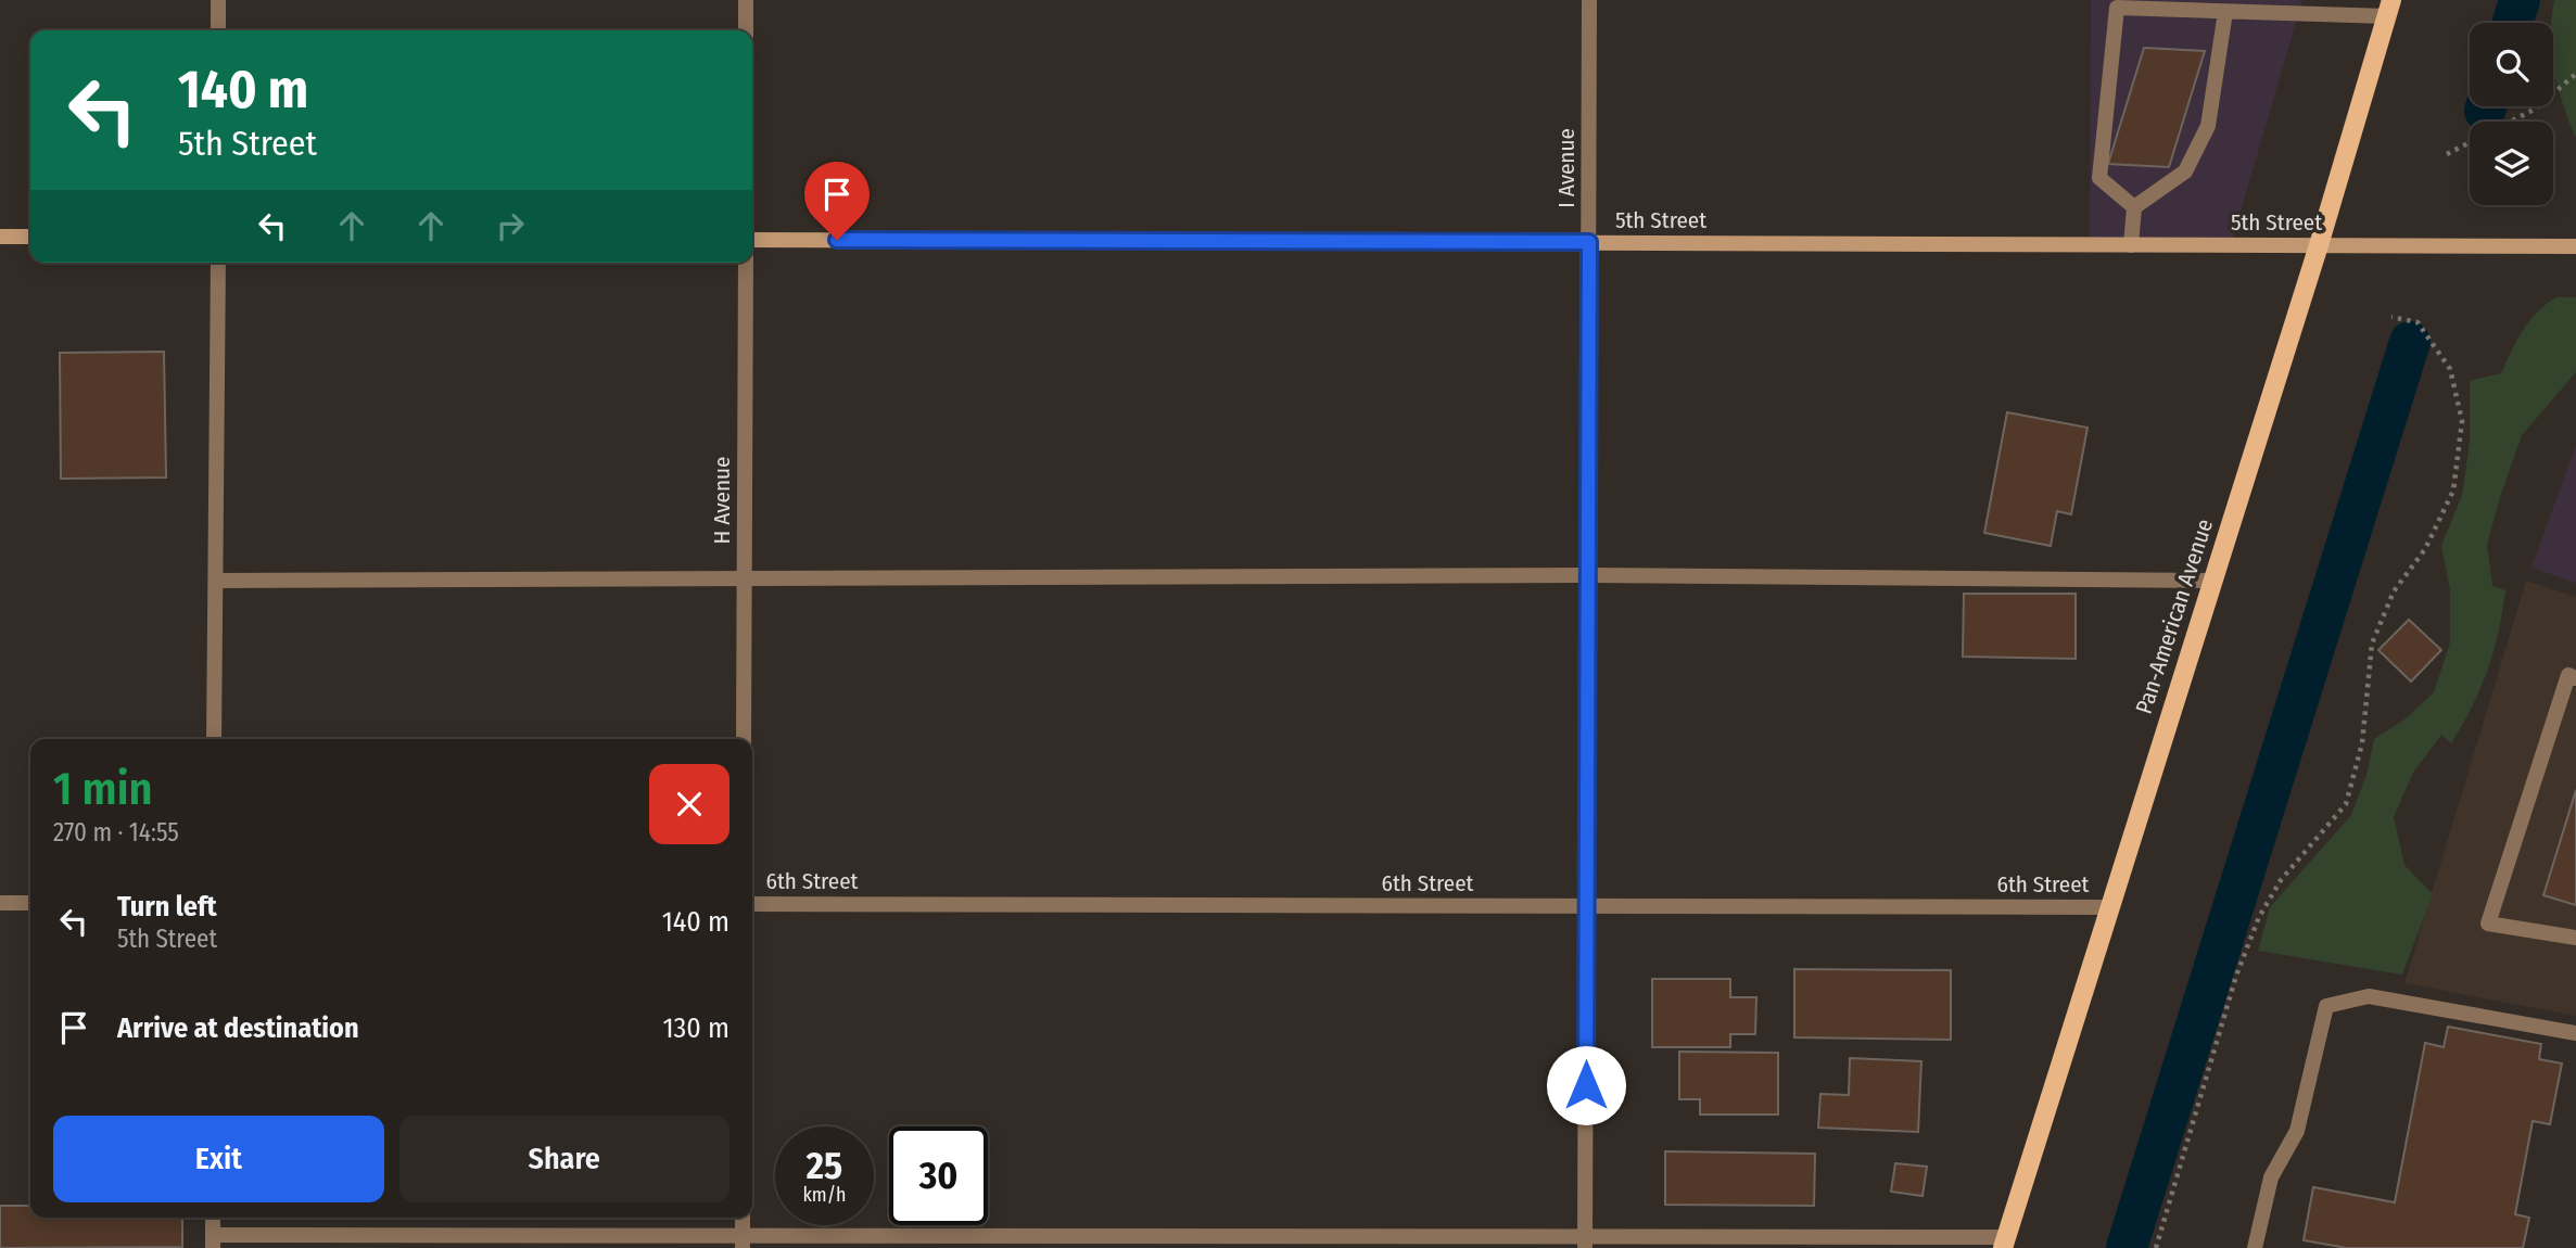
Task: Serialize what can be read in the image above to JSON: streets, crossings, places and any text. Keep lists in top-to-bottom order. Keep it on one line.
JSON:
{"streets":{"main road":["Pan-American Avenue"],"street":["I Avenue","5th Street","H Avenue","6th Street"]},"crossings":[["I Avenue","5th Street"],["I Avenue","6th Street"],["5th Street","Pan-American Avenue"],["Pan-American Avenue","6th Street"]],"page":{"turn":["140 m","5th Street"],"heading":["1 min","270 m · 14:55"],"list":[{"name":"Turn left","note":"5th Street","value":"140 m"},{"name":"Arrive at destination","value":"130 m"}],"buttons":["Exit","Share"],"speed":"25 km/h","limit":"30"}}
